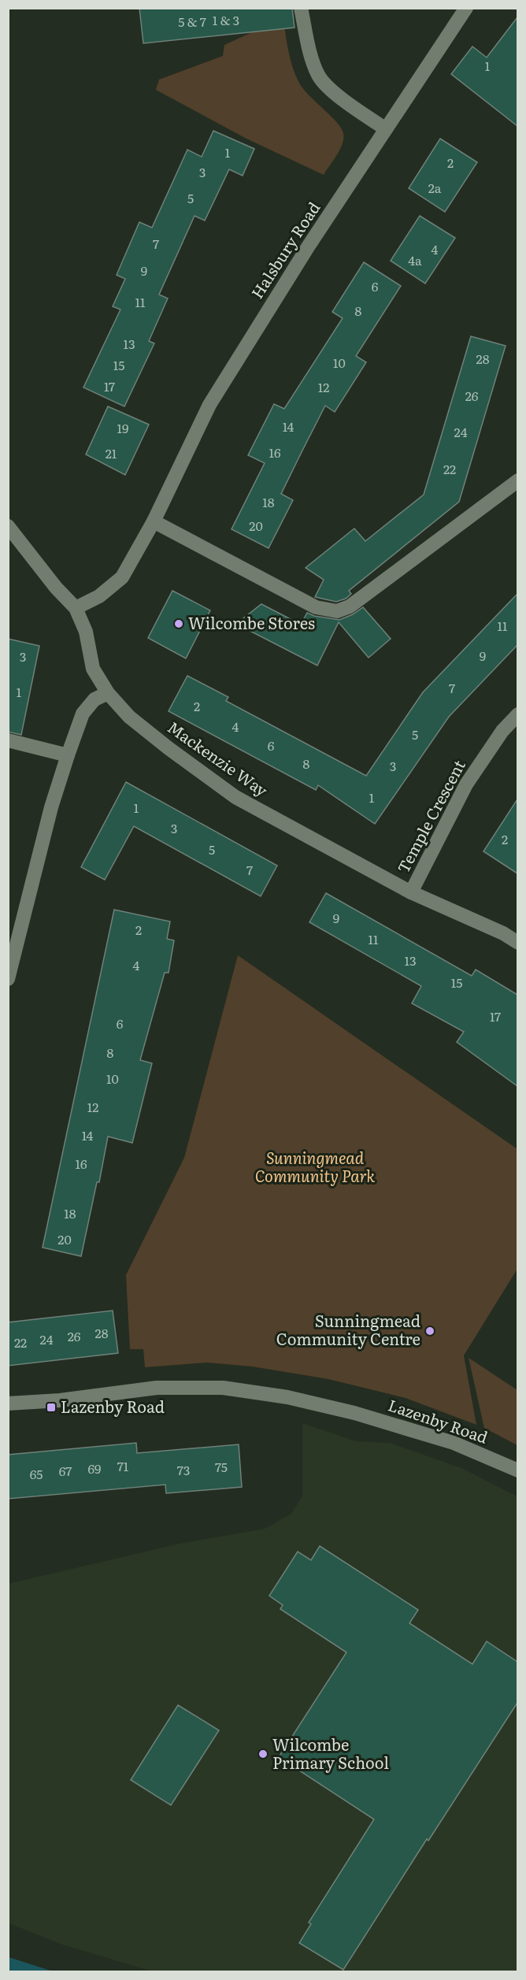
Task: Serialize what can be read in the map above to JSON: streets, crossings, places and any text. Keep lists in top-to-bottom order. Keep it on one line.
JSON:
{"streets":{"street":["Halsbury Road","Mackenzie Way","Temple Crescent","Lazenby Road"]},"crossings":[["Halsbury Road","Mackenzie Way"],["Mackenzie Way","Temple Crescent"]],"parks":["Sunningmead Community Park"],"places":{"other":["Wilcombe Stores","Sunningmead Community Centre","Wilcombe Primary School"],"transit":["Lazenby Road"]},"house_numbers":["1 & 3","5 & 7","1","1","2","3","2a","5","7","4","4a","9","6","11","8","13","28","10","15","17","12","26","14","19","24","16","21","22","18","20","11","9","3","7","1","2","4","5","6","8","3","1","1","3","2","5","7","9","2","11","13","4","15","17","6","8","10","12","14","16","18","20","28","26","24","22","71","75","69","73","67","65"]}
